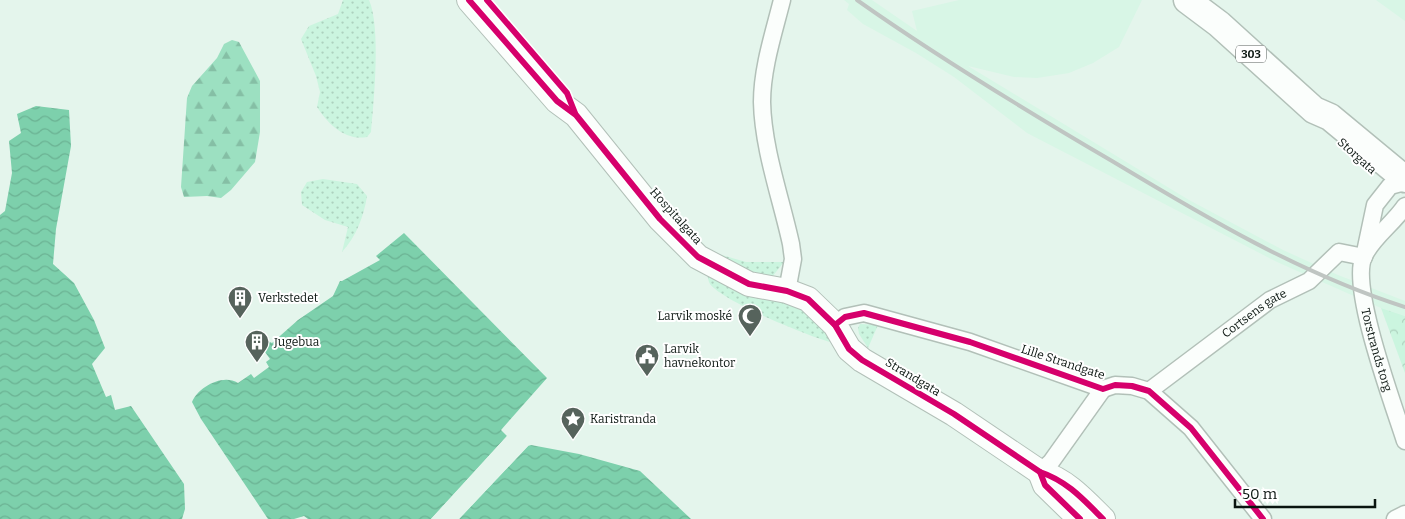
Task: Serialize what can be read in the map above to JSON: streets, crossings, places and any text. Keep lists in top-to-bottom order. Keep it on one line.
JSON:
{"streets":{"main road":["303","Storgata","Hospitalgata","Strandgata"],"street":["Cortsens gate","Torstrands torg","Lille Strandgate"]},"crossings":[["Storgata","Torstrands torg"],["Hospitalgata","Strandgata"],["Cortsens gate","Torstrands torg"],["Cortsens gate","Lille Strandgate"],["Lille Strandgate","Strandgata"]],"places":{"building":["Verkstedet","Jugebua"],"mosque":["Larvik moské"],"public building":["Larvik havnekontor"],"place":["Karistranda"]},"scale_bar":"50 m"}
